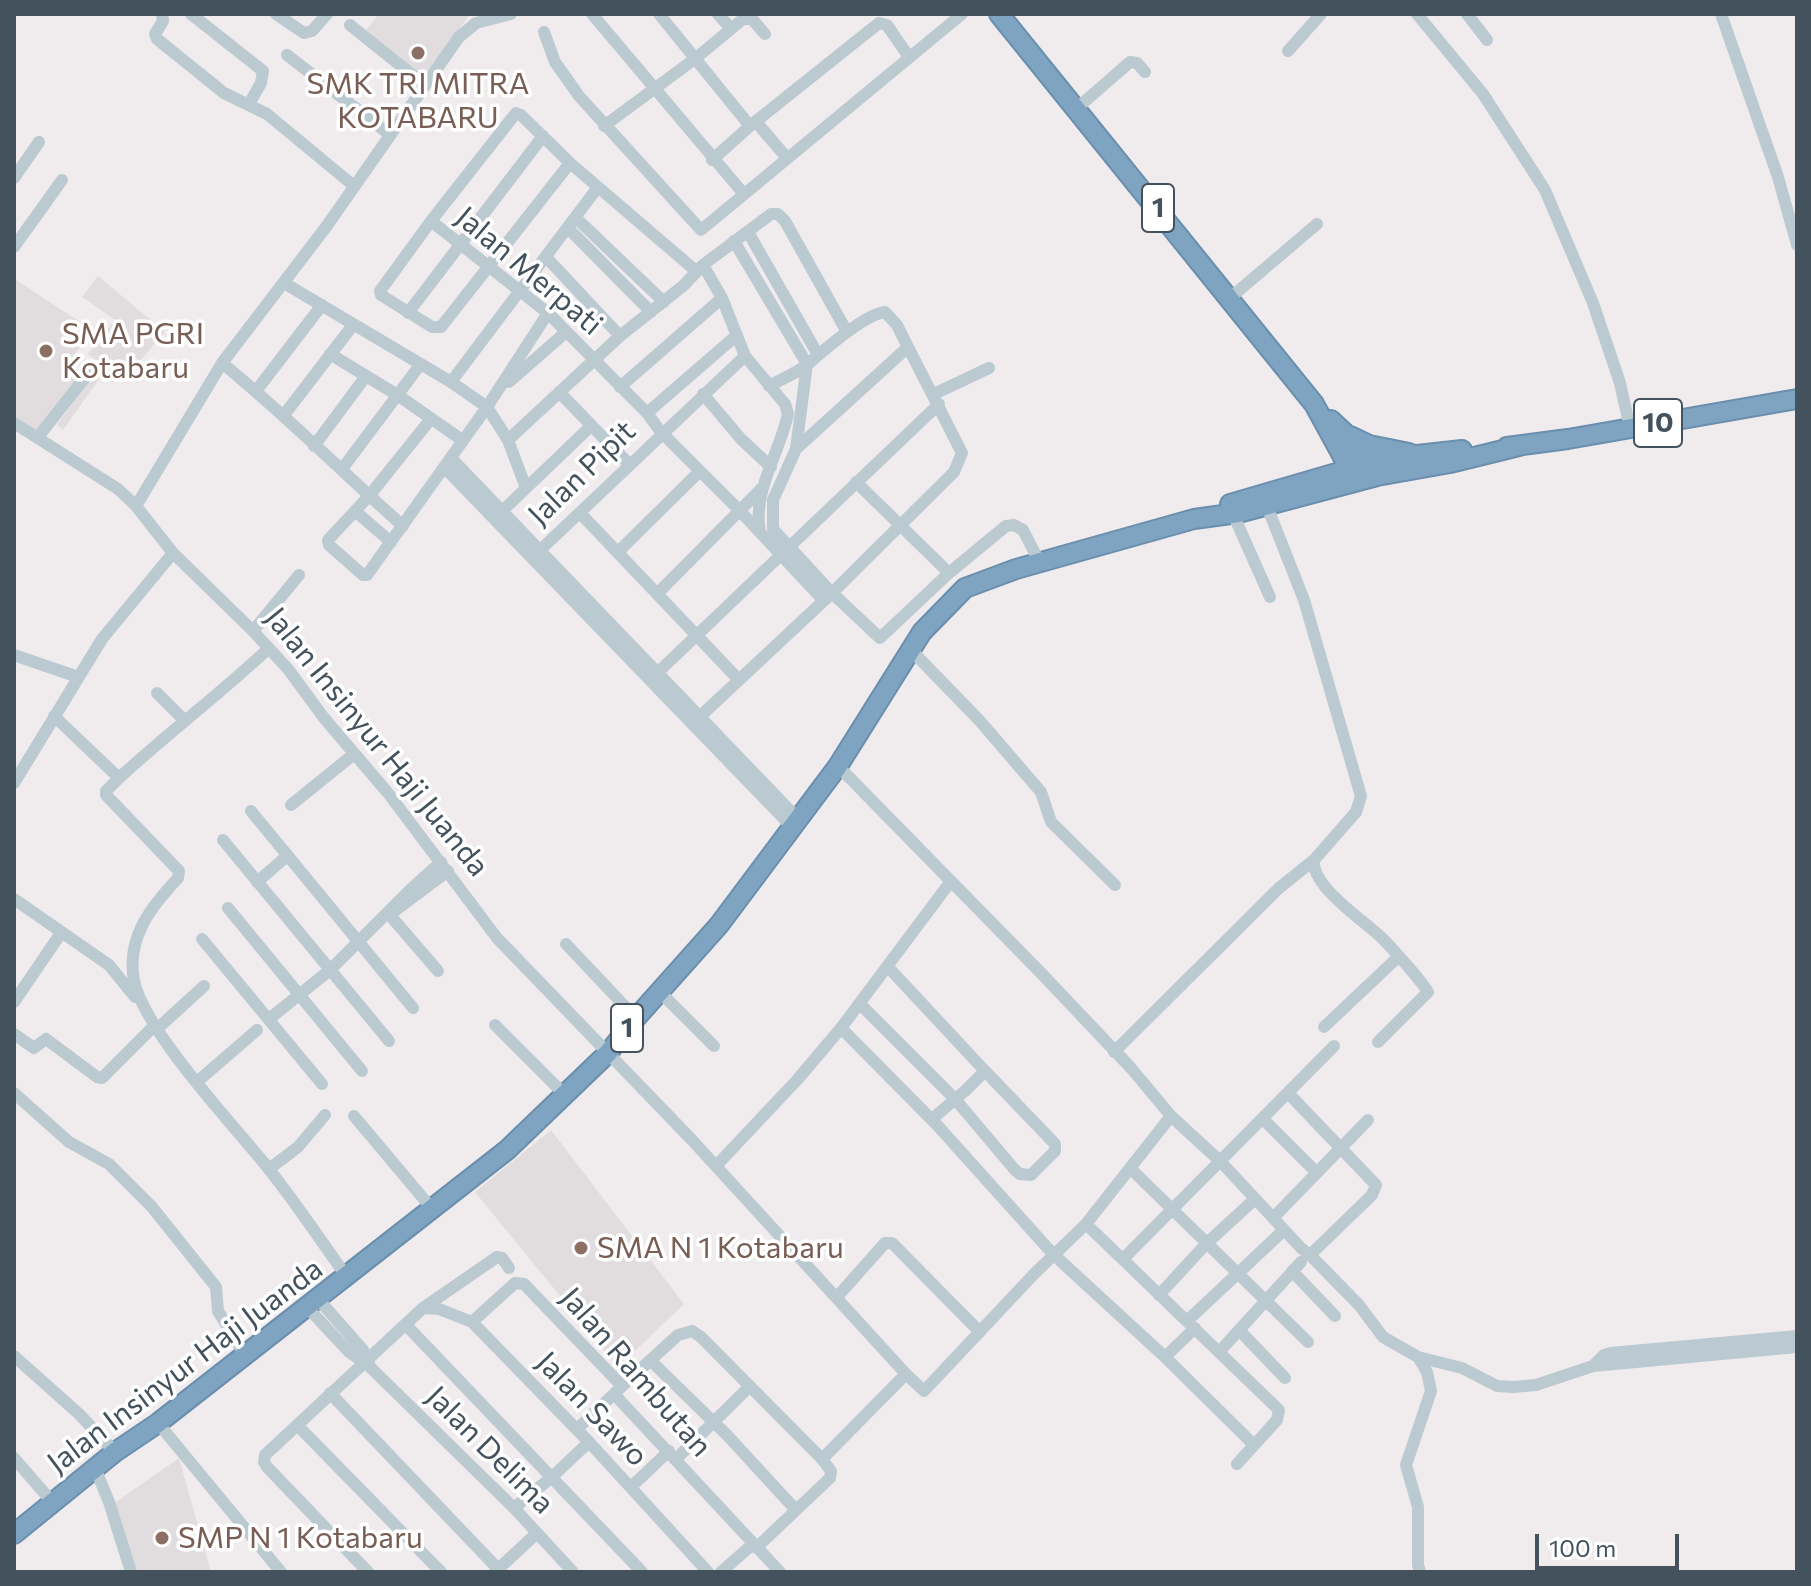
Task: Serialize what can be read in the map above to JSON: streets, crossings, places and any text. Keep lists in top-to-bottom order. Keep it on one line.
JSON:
{"streets":{"highway":["1","10","Jalan Insinyur Haji Juanda"],"street":["Jalan Merpati","Jalan Pipit","Jalan Rambutan","Jalan Sawo","Jalan Delima"]},"crossings":[["1","10"],["1","Jalan Insinyur Haji Juanda"],["Jalan Merpati","Jalan Pipit"],["10","Jalan Insinyur Haji Juanda"],["Jalan Insinyur Haji Juanda","Jalan Delima"],["Jalan Rambutan","Jalan Sawo"]],"places":["SMK TRI MITRA KOTABARU","SMA PGRI Kotabaru","SMA N 1 Kotabaru","SMP N 1 Kotabaru"],"scale_bar":"100 m"}
